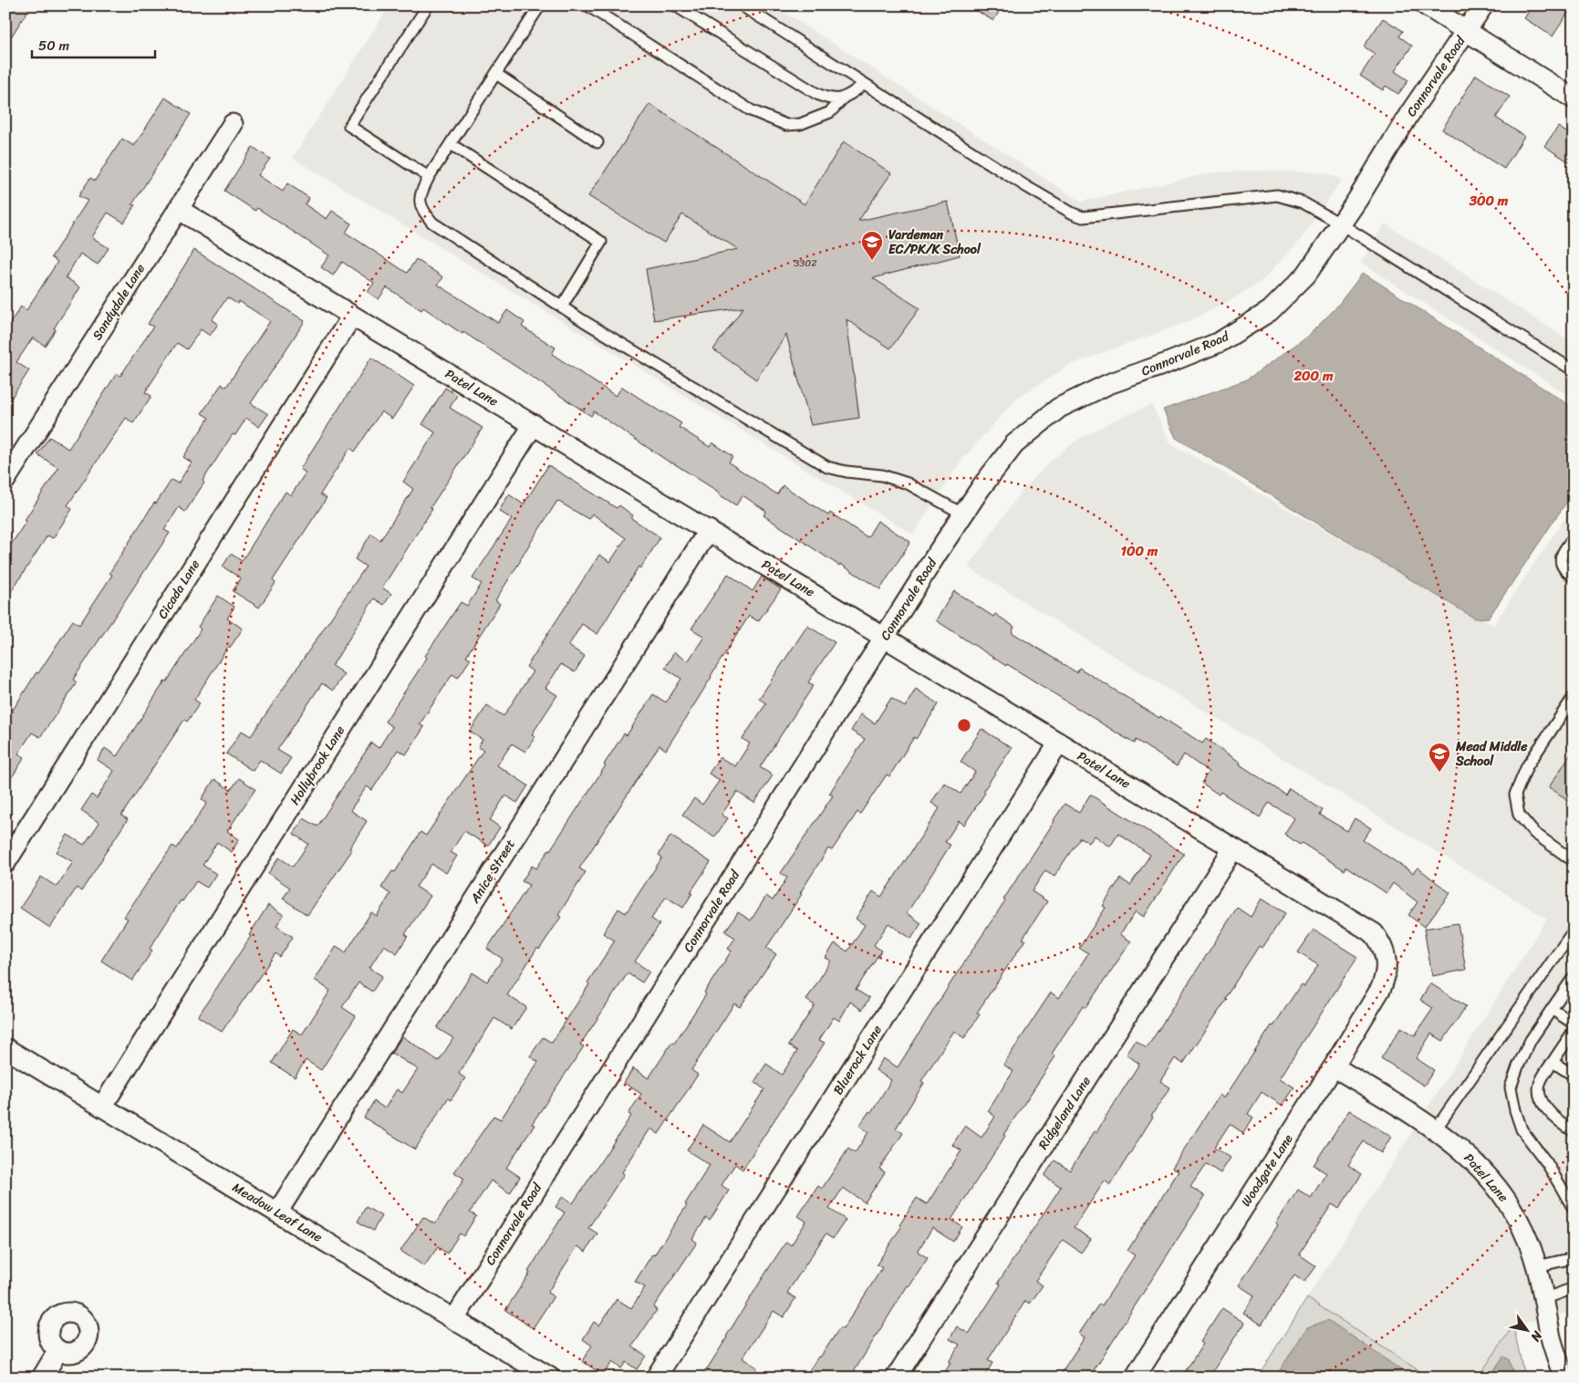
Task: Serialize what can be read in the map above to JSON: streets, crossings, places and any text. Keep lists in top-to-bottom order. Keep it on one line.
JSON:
{"streets":{"street":["Connorvale Road","Sandydale Lane","Patel Lane","Cicada Lane","Hollybrook Lane","Anice Street","Bluerock Lane","Ridgeland Lane","Woodgate Lane","Meadow Leaf Lane"]},"crossings":[["Connorvale Road","Patel Lane"],["Connorvale Road","Meadow Leaf Lane"],["Sandydale Lane","Patel Lane"],["Patel Lane","Cicada Lane"],["Patel Lane","Hollybrook Lane"],["Patel Lane","Anice Street"],["Patel Lane","Bluerock Lane"],["Patel Lane","Ridgeland Lane"],["Patel Lane","Woodgate Lane"],["Hollybrook Lane","Meadow Leaf Lane"],["Anice Street","Meadow Leaf Lane"]],"places":{"school or university":["Vardeman EC/PK/K School","Mead Middle School"]},"house_numbers":["3302"],"scale_bar":"50 m","north":"bottom right","rings":["300 m","200 m","100 m"]}
